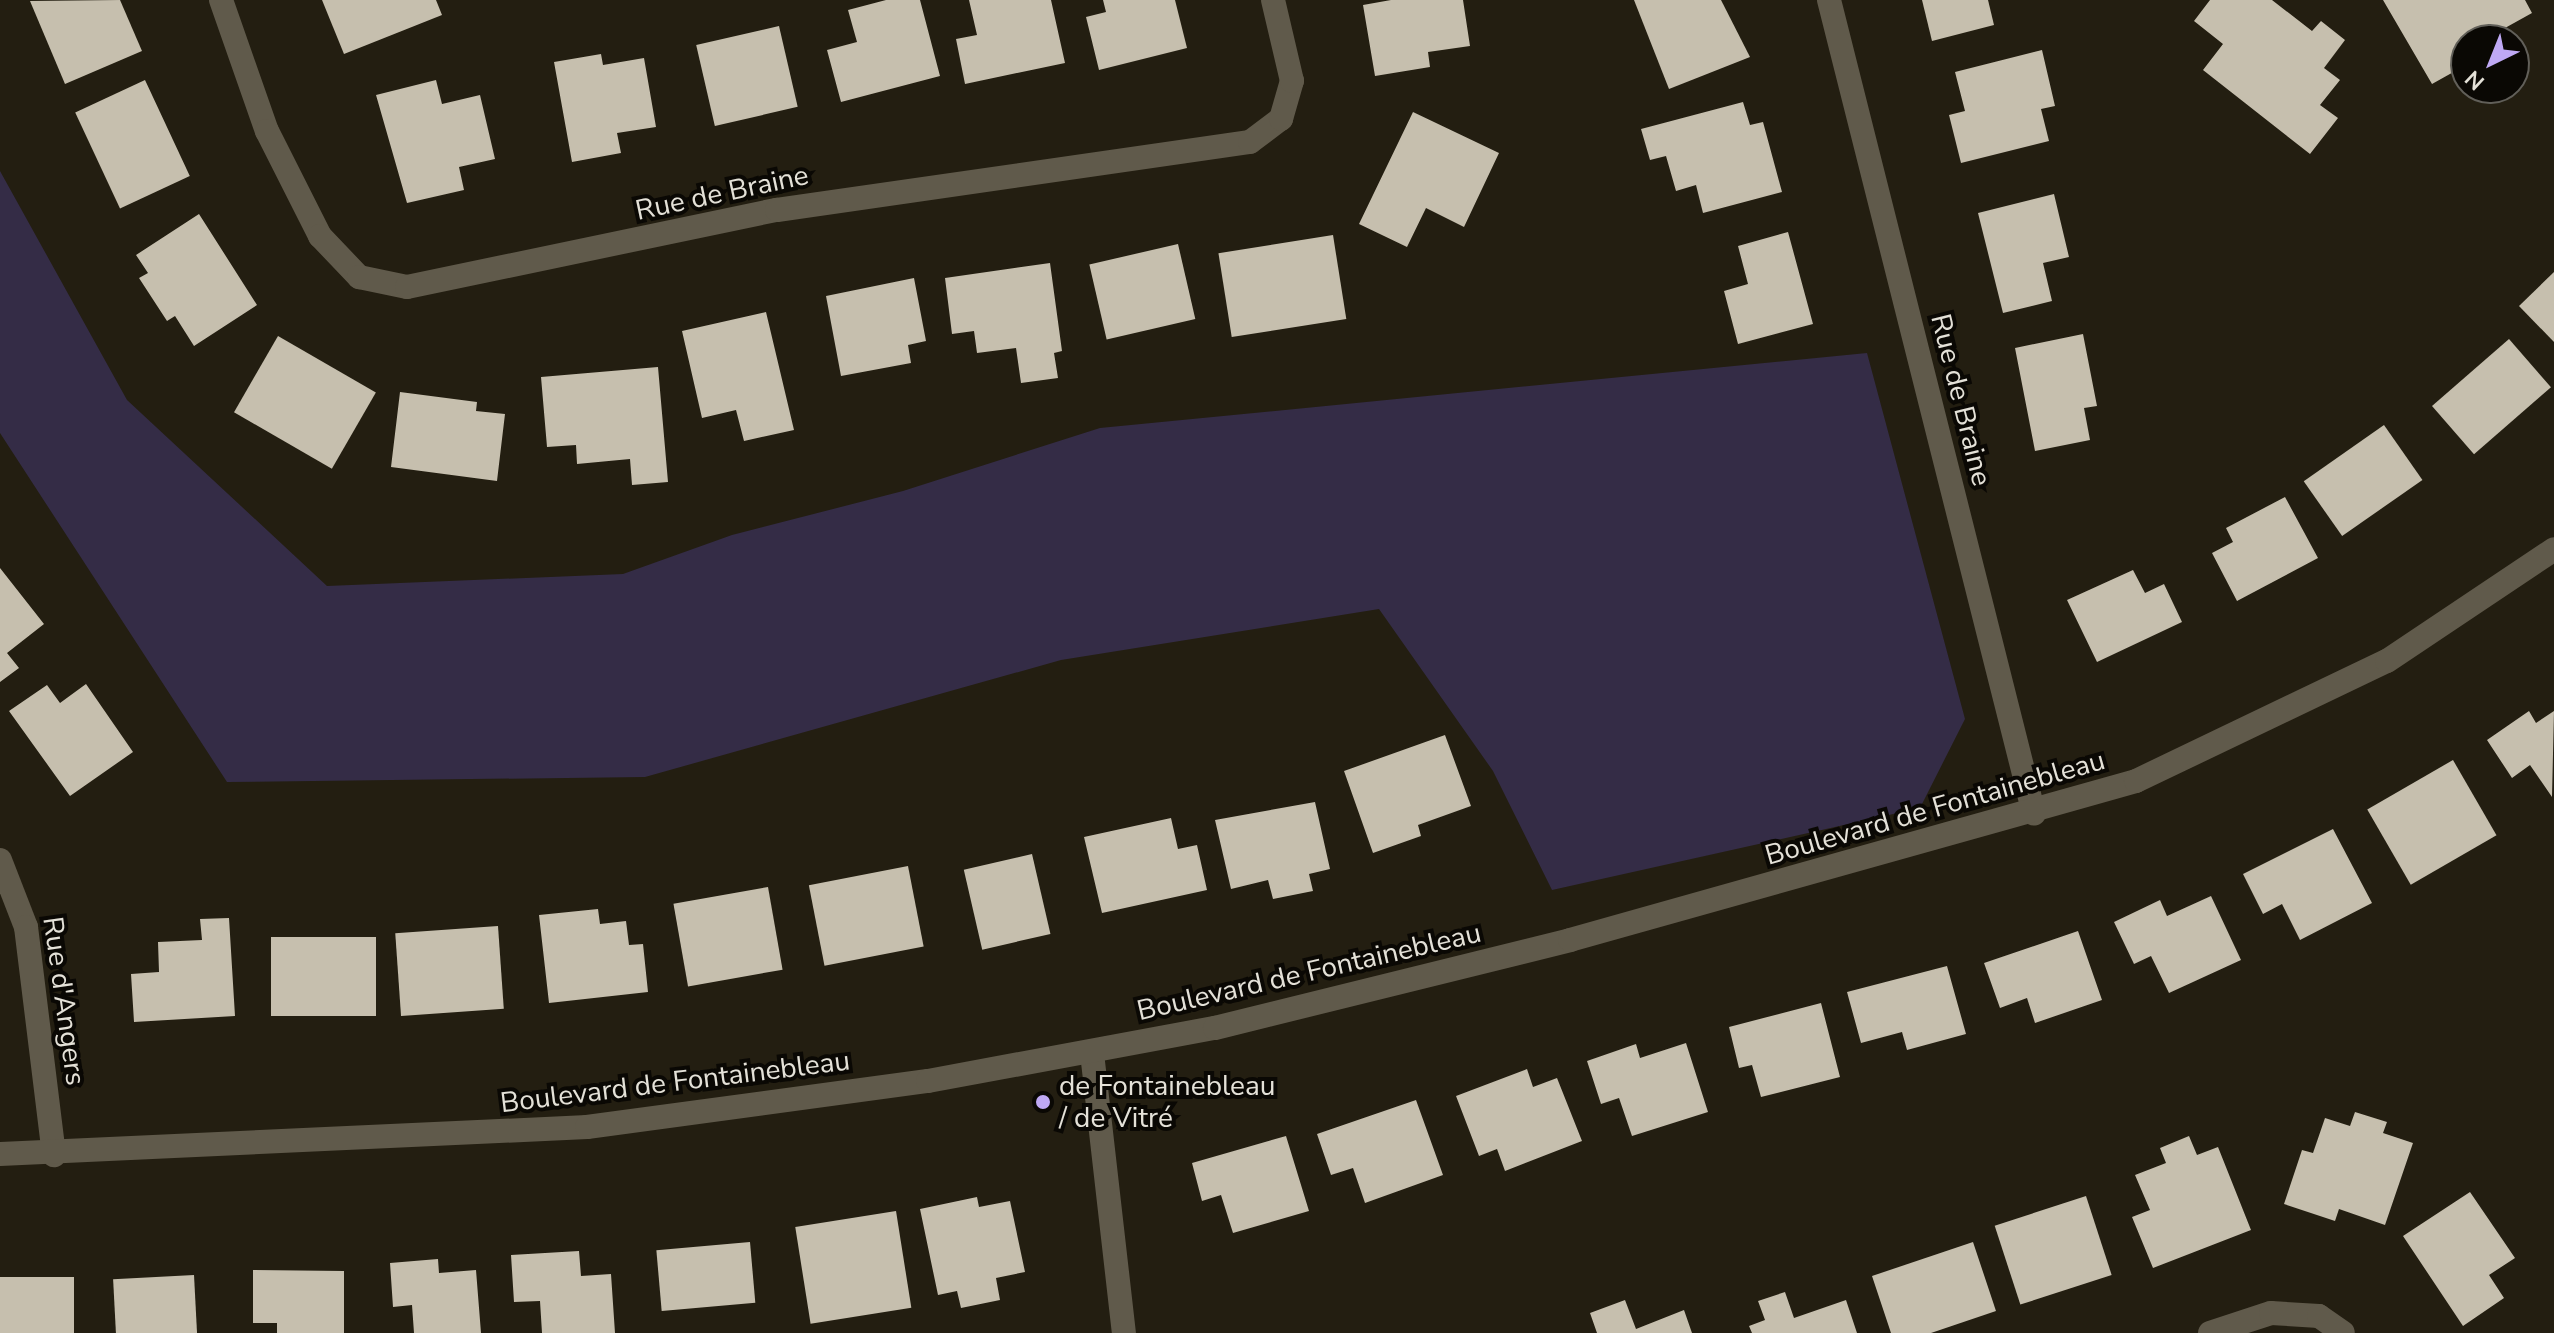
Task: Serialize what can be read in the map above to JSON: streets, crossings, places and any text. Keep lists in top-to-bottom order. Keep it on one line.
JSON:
{"streets":{"street":["Rue de Braine","Boulevard de Fontainebleau","Rue d'Angers"]},"crossings":[["Rue de Braine","Boulevard de Fontainebleau"],["Boulevard de Fontainebleau","Rue d'Angers"]],"places":["de Fontainebleau / de Vitré"],"north":"bottom left"}
